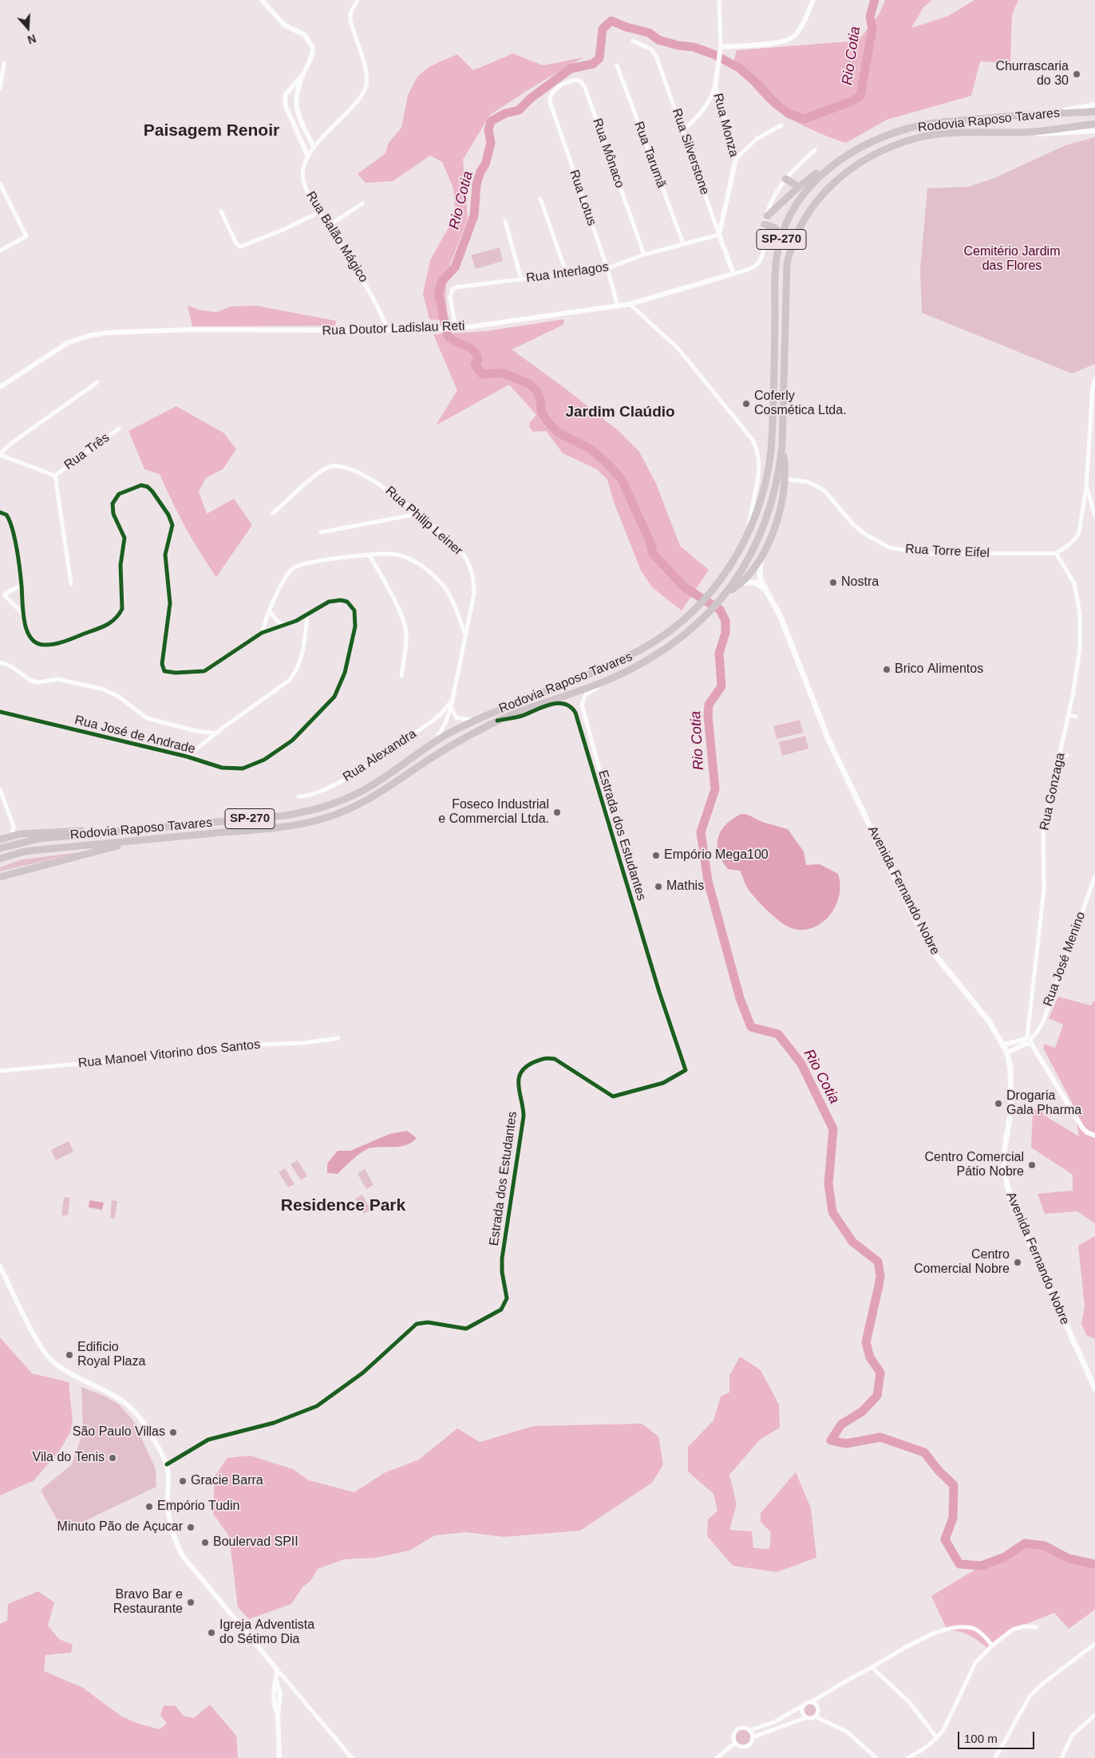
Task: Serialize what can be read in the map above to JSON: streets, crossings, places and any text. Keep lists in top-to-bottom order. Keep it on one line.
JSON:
{"streets":{"highway":["Rodovia Raposo Tavares","SP-270"],"main road":["Avenida Fernando Nobre"],"street":["Rua Monza","Rua Silverstone","Rua Mônaco","Rua Tarumã","Rua Lotus","Rua Balão Mágico","Rua Interlagos","Rua Doutor Ladislau Reti","Rua Três","Rua Philip Leiner","Rua Torre Eifel","Rua José de Andrade","Rua Alexandra","Rua Gonzaga","Estrada dos Estudantes","Rua José Menino","Rua Manoel Vitorino dos Santos"]},"crossings":[["Rodovia Raposo Tavares","Rua Philip Leiner"],["Rodovia Raposo Tavares","Estrada dos Estudantes"],["Rua Monza","Rua Silverstone"],["Rua Monza","Rua Interlagos"],["Rua Silverstone","Rua Interlagos"],["Rua Silverstone","Rua Doutor Ladislau Reti"],["Rua Mônaco","Rua Lotus"],["Rua Mônaco","Rua Interlagos"],["Rua Tarumã","Rua Interlagos"],["Rua Lotus","Rua Interlagos"],["Rua Lotus","Rua Doutor Ladislau Reti"],["Rua Balão Mágico","Rua Doutor Ladislau Reti"],["Rua Interlagos","Rua Doutor Ladislau Reti"],["Rua Philip Leiner","Rua Alexandra"],["Rua Torre Eifel","Rua Gonzaga"],["Rua Gonzaga","Rua José Menino"],["Avenida Fernando Nobre","Rua José Menino"]],"districts":["Paisagem Renoir","Jardim Claúdio","Residence Park"],"water":["Rio Cotia"],"parks":["Cemitério Jardim das Flores"],"places":["Churrascaria do 30","Coferly Cosmética Ltda.","Nostra","Brico Alimentos","Foseco Industrial e Commercial Ltda.","Empório Mega100","Mathis","Drogaria Gala Pharma","Centro Comercial Pátio Nobre","Centro Comercial Nobre","Edificio Royal Plaza","São Paulo Villas","Vila do Tenis","Gracie Barra","Empório Tudin","Minuto Pão de Açucar","Boulervad SPII","Bravo Bar e Restaurante","Igreja Adventista do Sétimo Dia"],"scale_bar":"100 m","north":"bottom"}
